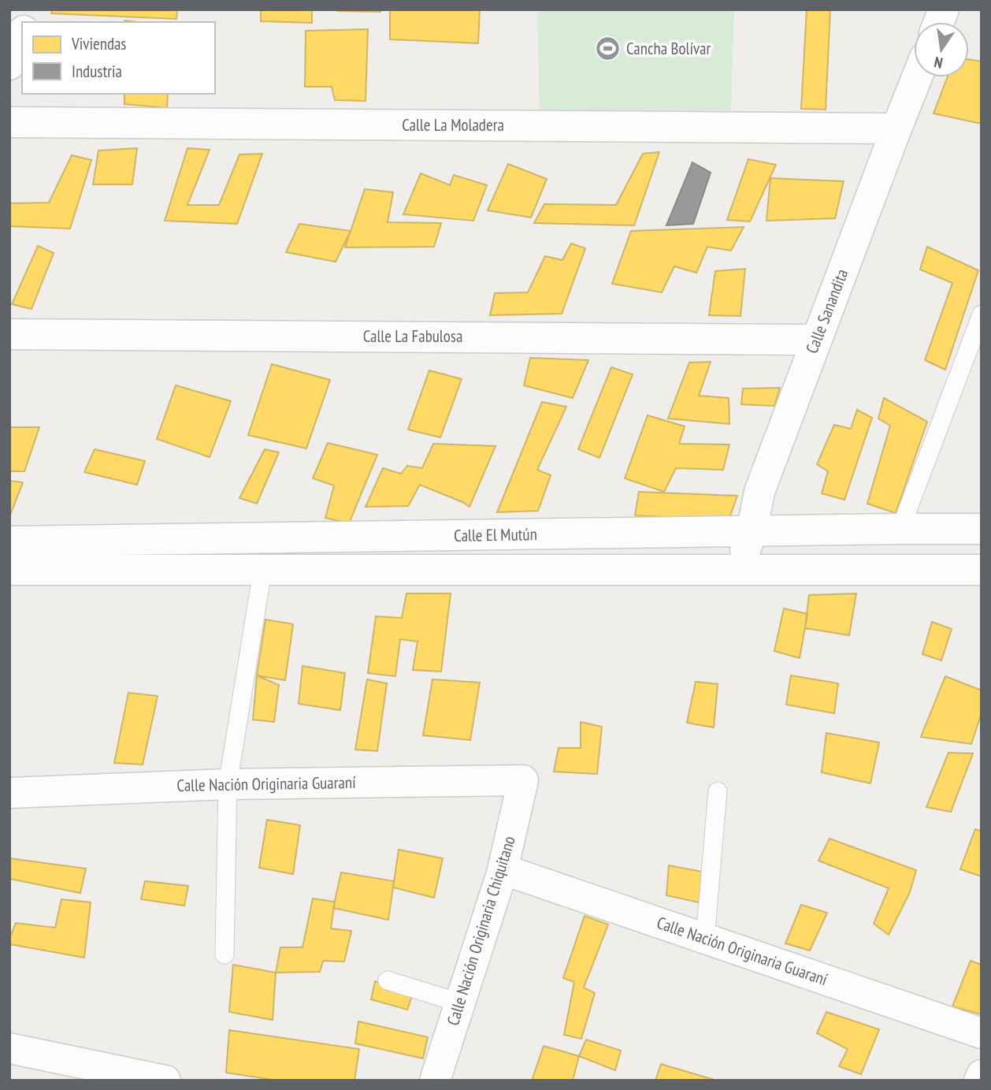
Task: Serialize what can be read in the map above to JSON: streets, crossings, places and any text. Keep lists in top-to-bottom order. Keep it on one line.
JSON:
{"streets":{"street":["Calle La Moladera","Calle Sanandita","Calle La Fabulosa","Calle El Mutún","Calle Nación Originaria Guaraní","Calle Nación Originaria Chiquitano"]},"crossings":[["Calle La Moladera","Calle Sanandita"],["Calle Sanandita","Calle La Fabulosa"],["Calle Sanandita","Calle El Mutún"],["Calle Nación Originaria Guaraní","Calle Nación Originaria Chiquitano"]],"places":{"sports":["Cancha Bolívar"]},"legend":["Viviendas","Industria"],"north":"bottom"}
